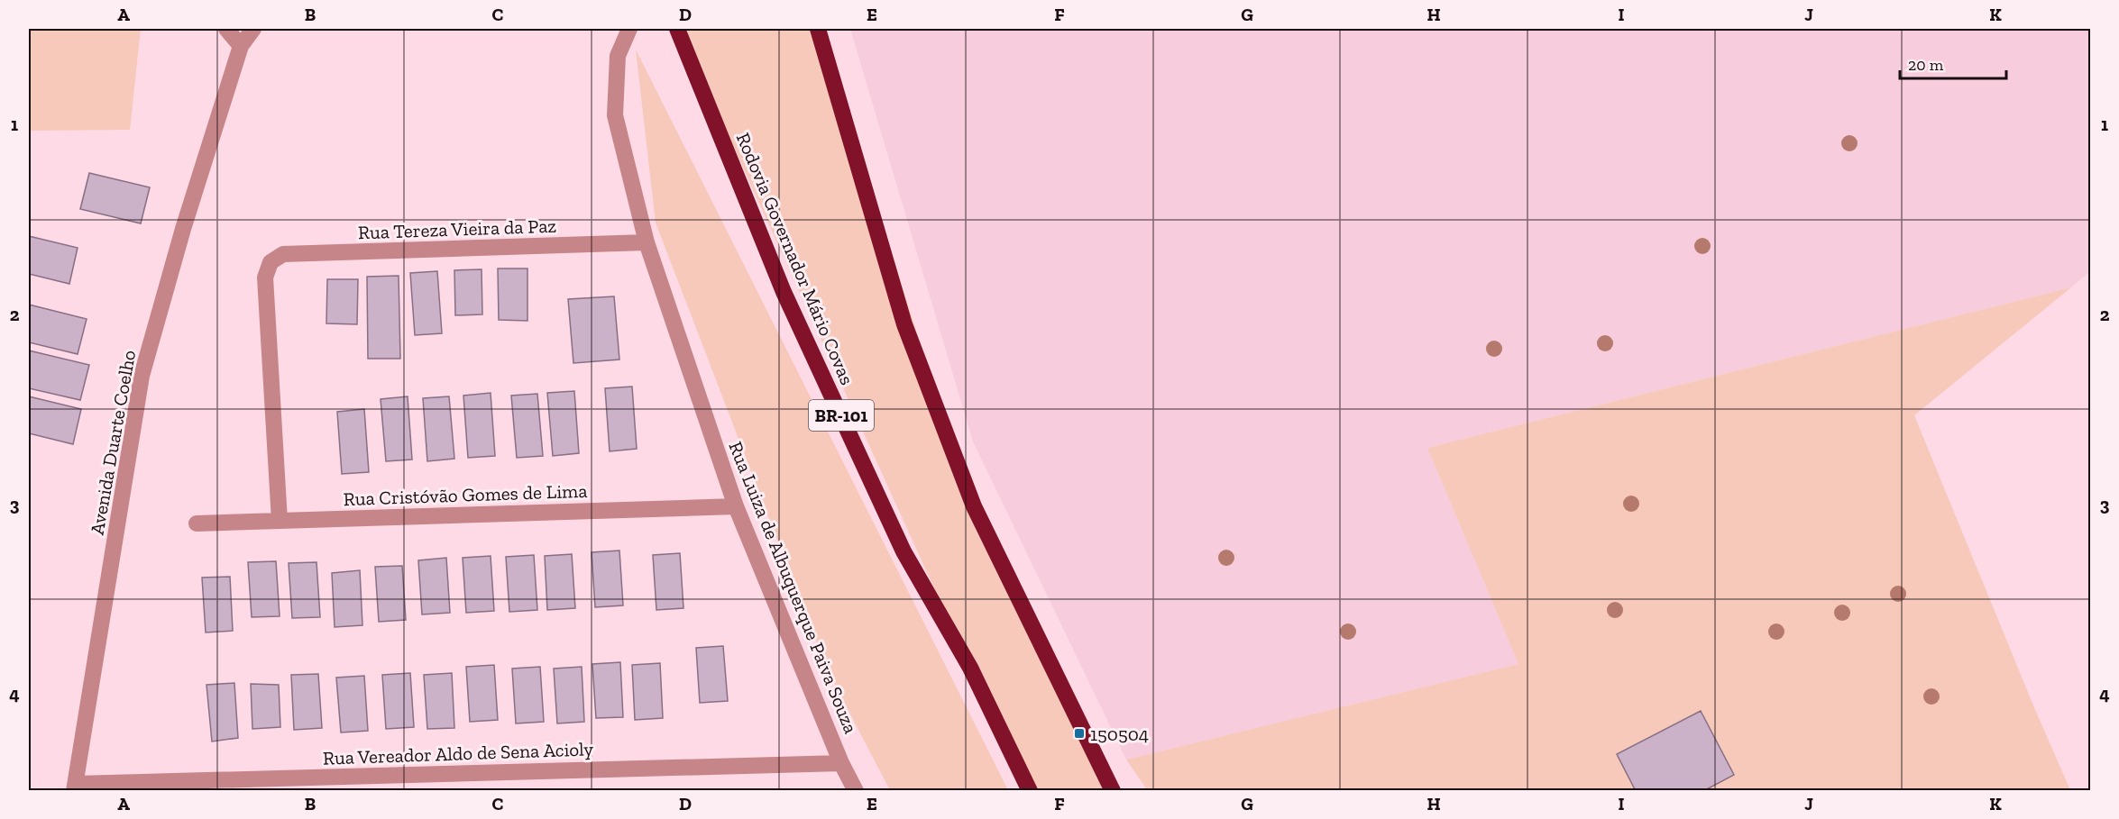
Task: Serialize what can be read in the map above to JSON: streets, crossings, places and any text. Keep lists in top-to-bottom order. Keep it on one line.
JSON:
{"streets":{"highway":["Rodovia Governador Mário Covas","BR-101"],"street":["Rua Tereza Vieira da Paz","Avenida Duarte Coelho","Rua Cristóvão Gomes de Lima","Rua Luiza de Albuquerque Paiva Souza","Rua Vereador Aldo de Sena Acioly"]},"crossings":[["Rua Tereza Vieira da Paz","Rua Cristóvão Gomes de Lima"],["Rua Tereza Vieira da Paz","Rua Luiza de Albuquerque Paiva Souza"],["Avenida Duarte Coelho","Rua Vereador Aldo de Sena Acioly"],["Rua Cristóvão Gomes de Lima","Rua Luiza de Albuquerque Paiva Souza"],["Rua Luiza de Albuquerque Paiva Souza","Rua Vereador Aldo de Sena Acioly"]],"places":{"transit":["150504"]},"scale_bar":"20 m","grid":{"columns":["A","B","C","D","E","F","G","H","I","J","K"],"rows":["1","2","3","4"]}}
